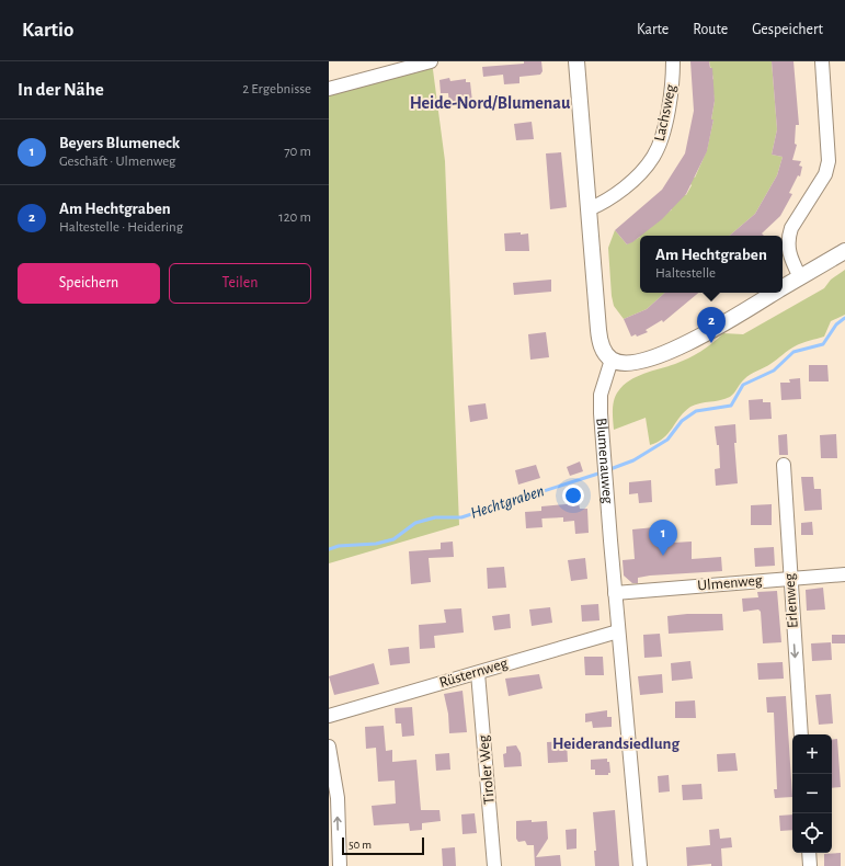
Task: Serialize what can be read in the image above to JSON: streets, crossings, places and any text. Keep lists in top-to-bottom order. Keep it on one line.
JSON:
{"streets":{"street":["Lachsweg","Blumenauweg","Ulmenweg","Erlenweg","Rüsternweg","Tiroler Weg"]},"crossings":[["Blumenauweg","Ulmenweg"],["Blumenauweg","Rüsternweg"],["Ulmenweg","Erlenweg"],["Rüsternweg","Tiroler Weg"]],"one_way":["Erlenweg"],"districts":["Heide-Nord/Blumenau","Heiderandsiedlung"],"water":["Hechtgraben"],"scale_bar":"50 m","page":{"header":"Kartio","nav":["Karte","Route","Gespeichert"],"heading":["In der Nähe","2 Ergebnisse"],"list":[{"mark":"1","name":"Beyers Blumeneck","note":"Geschäft · Ulmenweg","value":"70 m"},{"mark":"2","name":"Am Hechtgraben","note":"Haltestelle · Heidering","value":"120 m"}],"popup":["Am Hechtgraben","Haltestelle"],"buttons":["Speichern","Teilen"],"pins":["2","1"],"map_buttons":["+","−"],"scale":"50 m"}}
